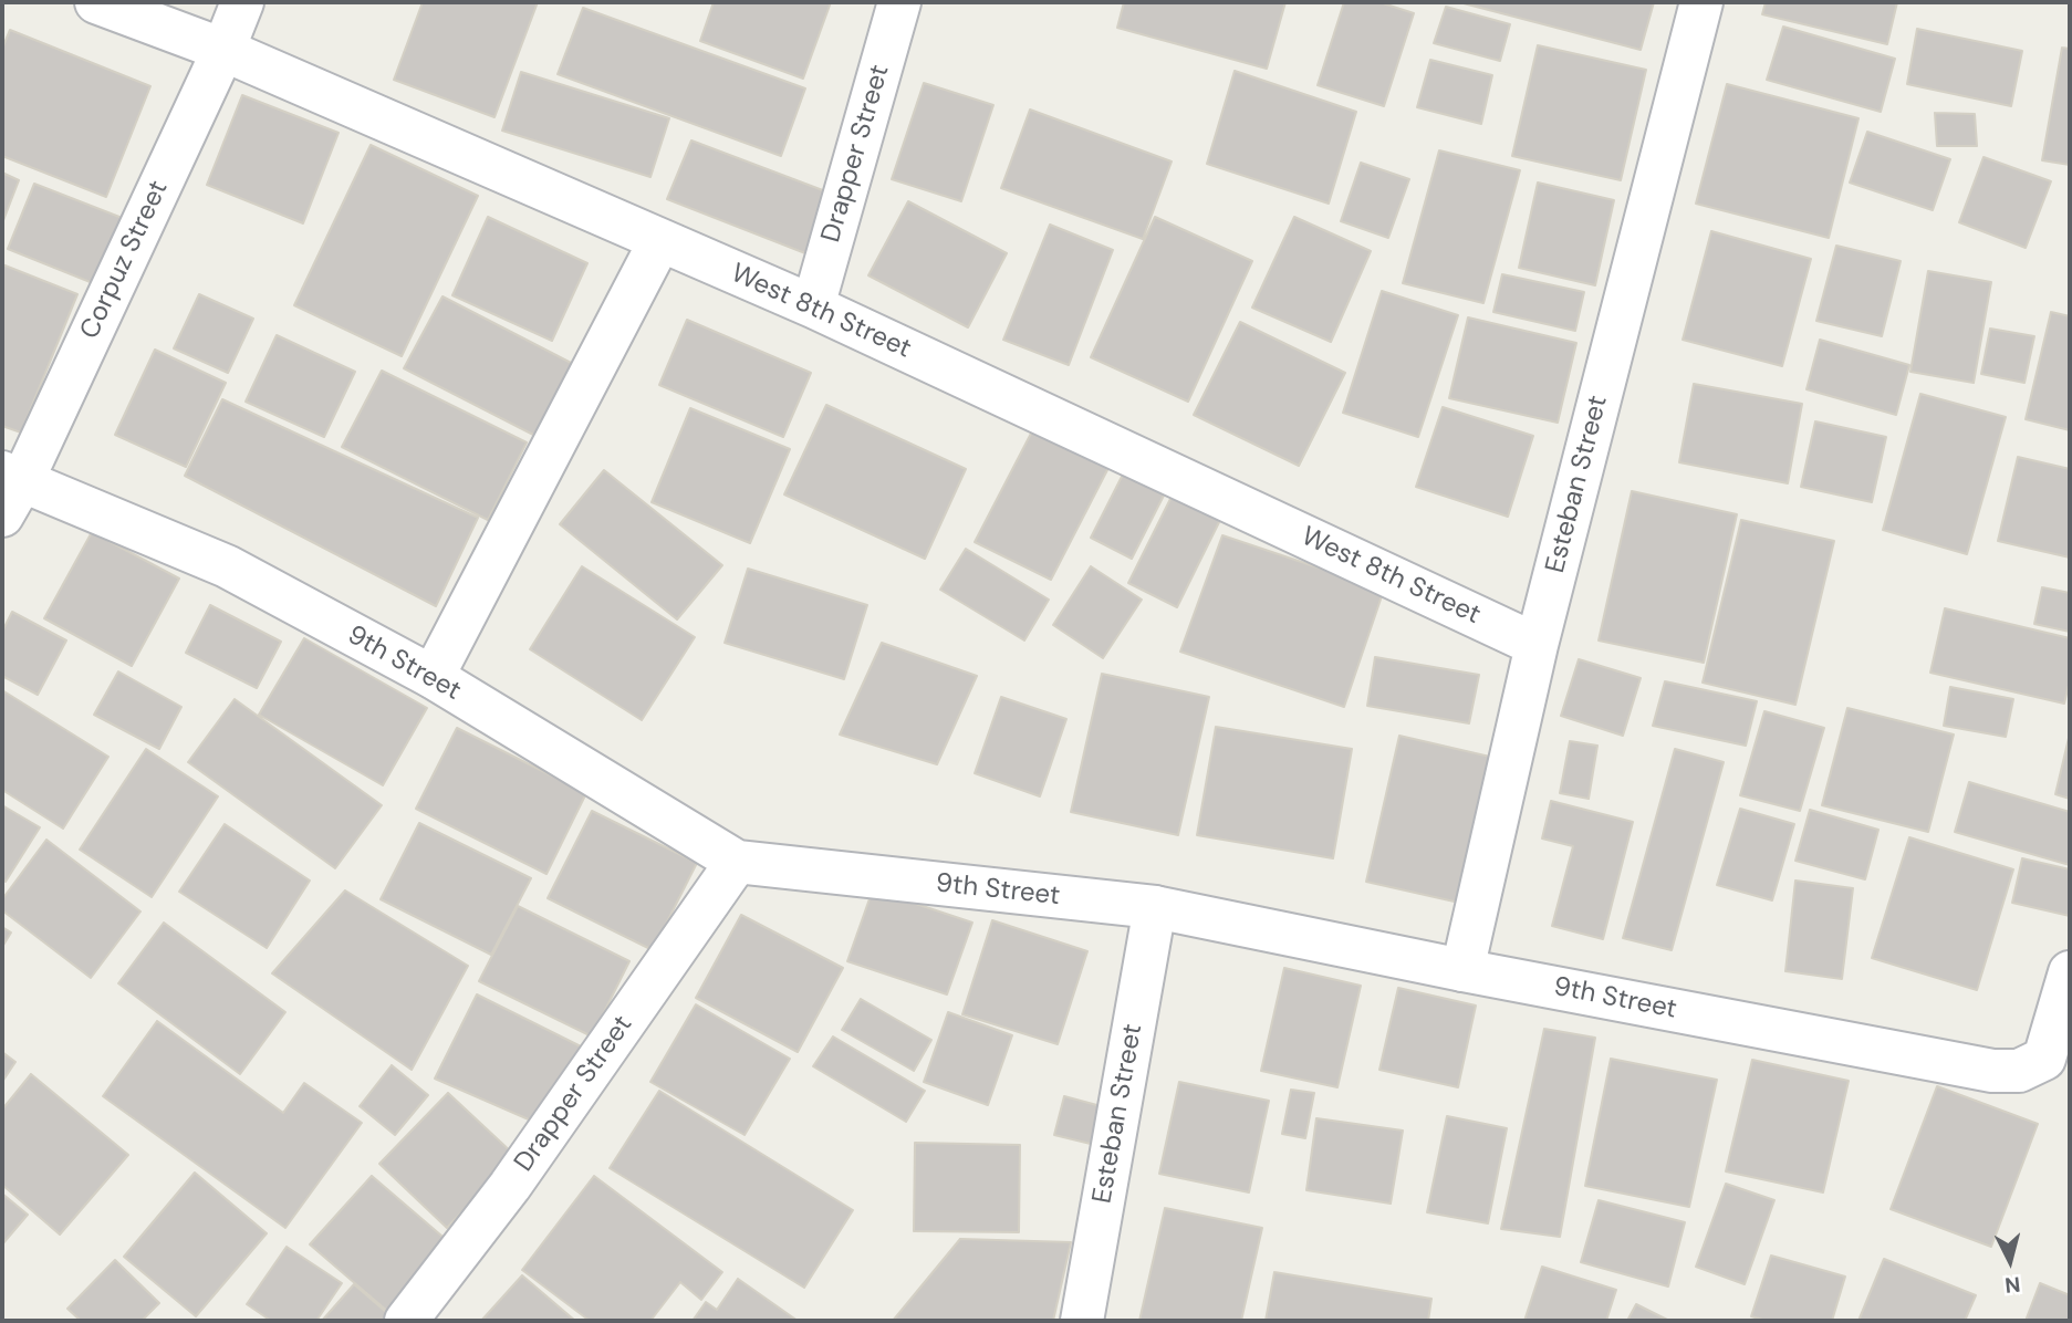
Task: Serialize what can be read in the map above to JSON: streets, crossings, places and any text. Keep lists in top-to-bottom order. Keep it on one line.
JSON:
{"streets":{"street":["Drapper Street","Corpuz Street","West 8th Street","Esteban Street","9th Street"]},"crossings":[["Drapper Street","West 8th Street"],["Drapper Street","9th Street"],["Corpuz Street","West 8th Street"],["Corpuz Street","9th Street"],["West 8th Street","Esteban Street"],["Esteban Street","9th Street"]],"north":"bottom"}
